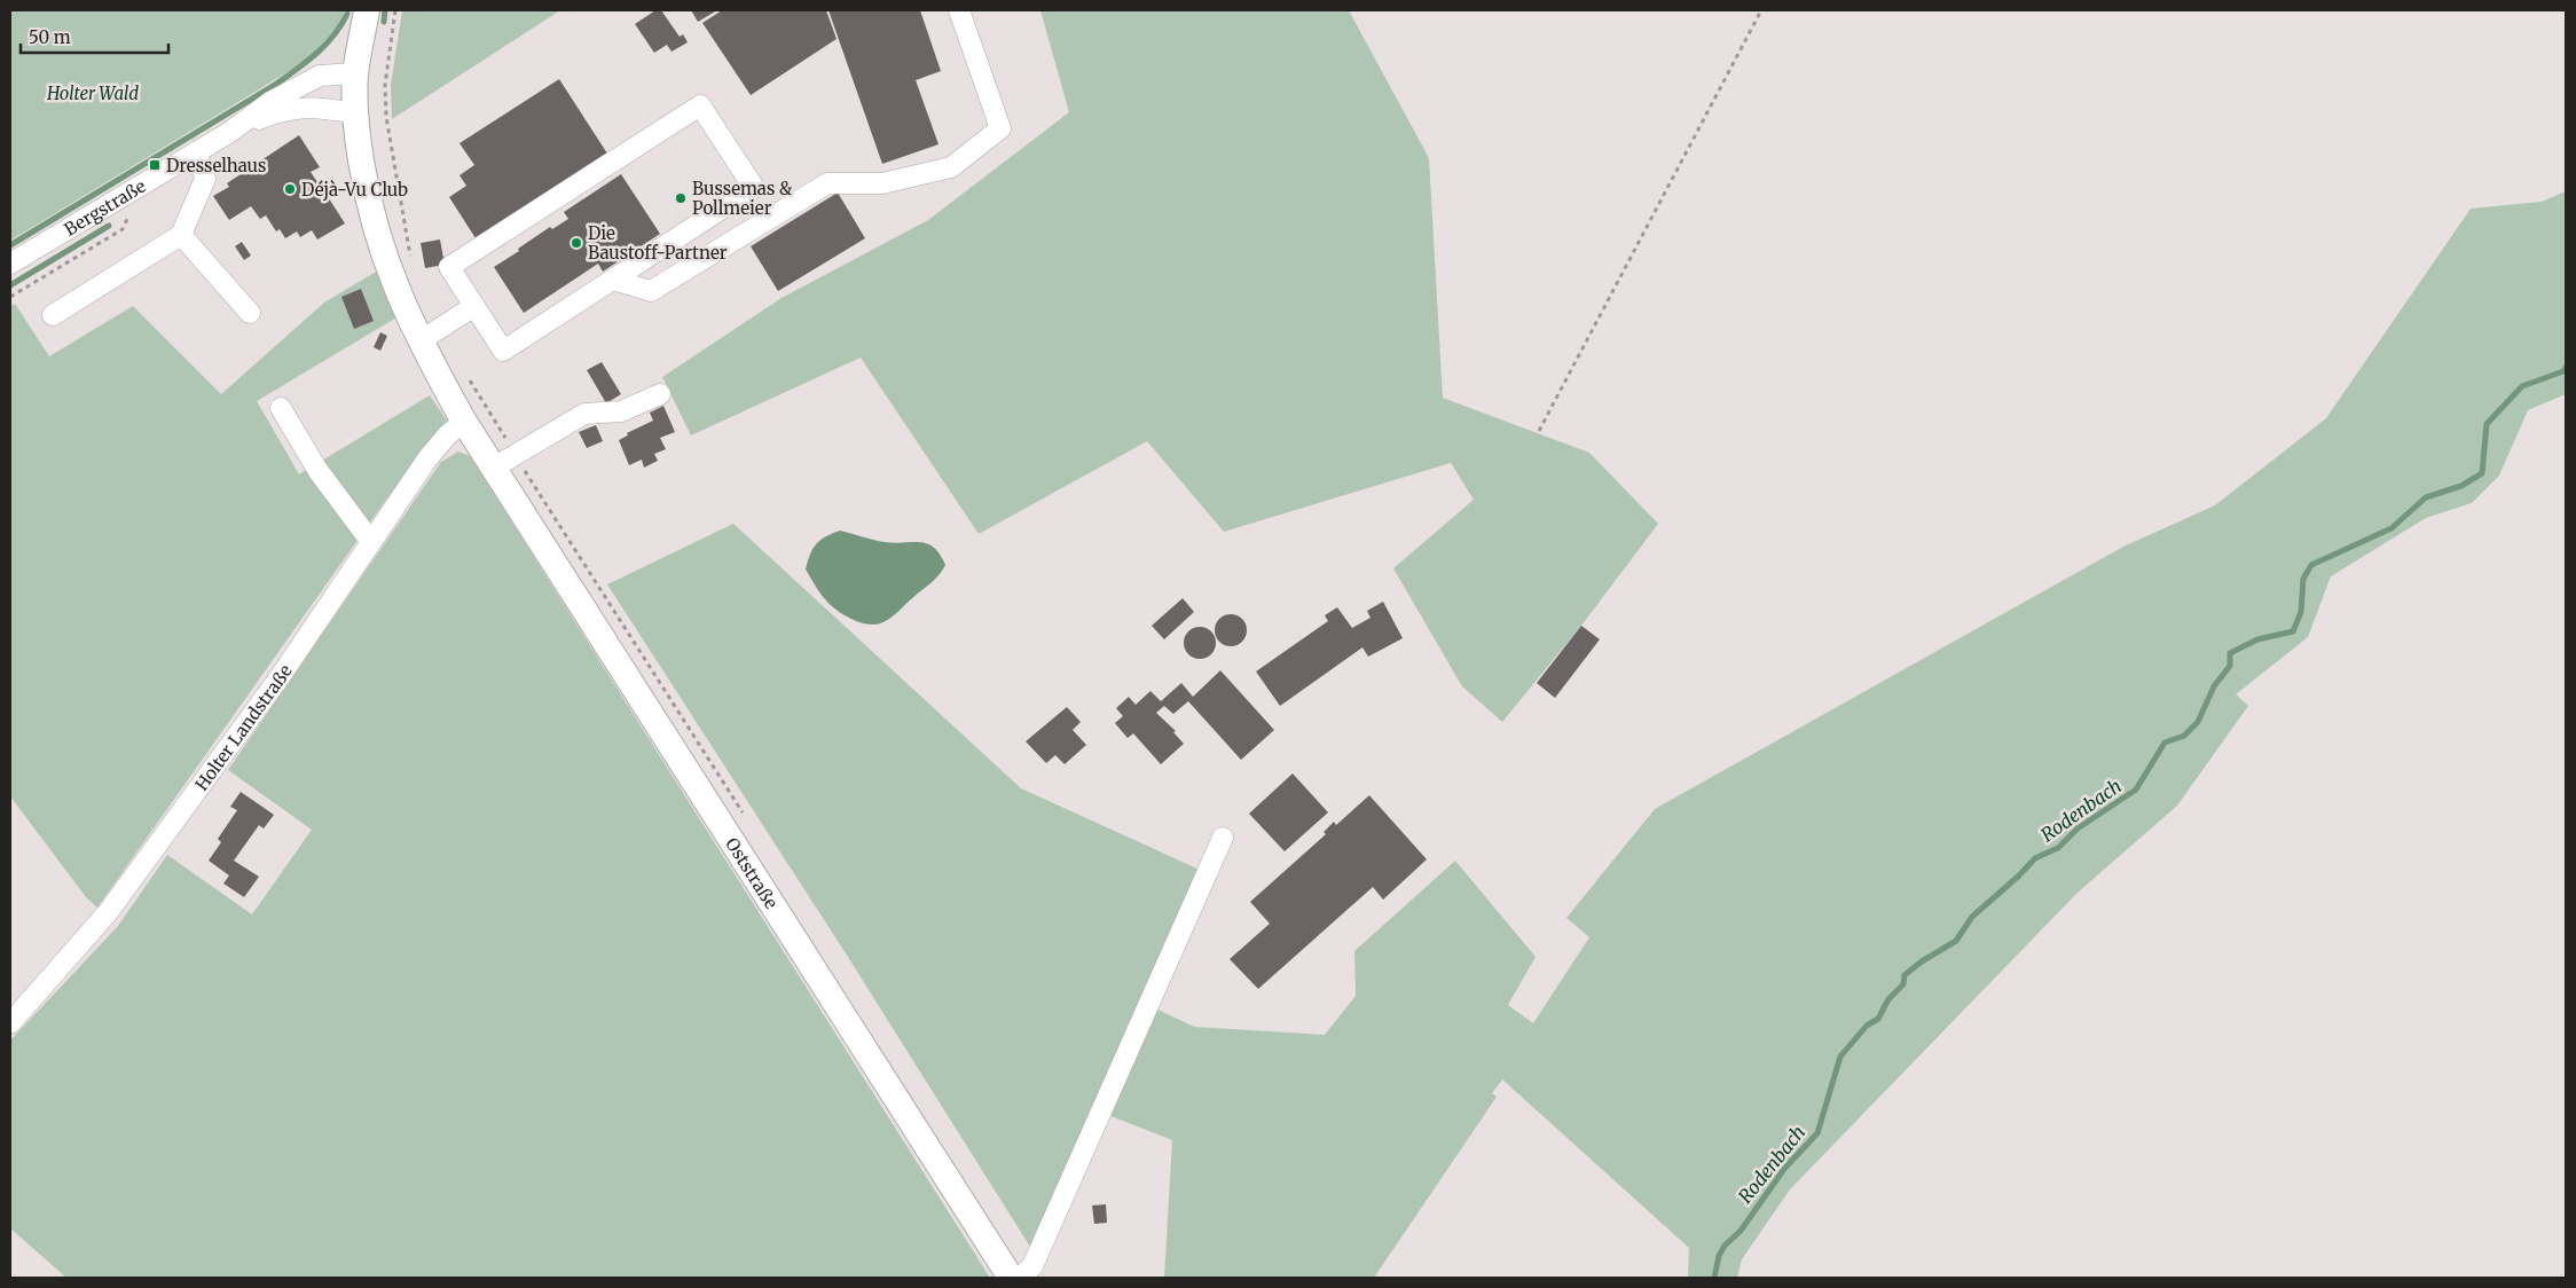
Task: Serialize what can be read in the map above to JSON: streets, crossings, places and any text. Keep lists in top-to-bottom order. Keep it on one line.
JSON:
{"streets":{"main road":["Oststraße"],"street":["Bergstraße","Holter Landstraße"]},"crossings":[["Bergstraße","Oststraße"],["Holter Landstraße","Oststraße"]],"water":["Rodenbach"],"parks":["Holter Wald"],"places":{"transit":["Dresselhaus"],"other":["Déjà-Vu Club","Bussemas & Pollmeier","Die Baustoff-Partner"]},"scale_bar":"50 m"}
